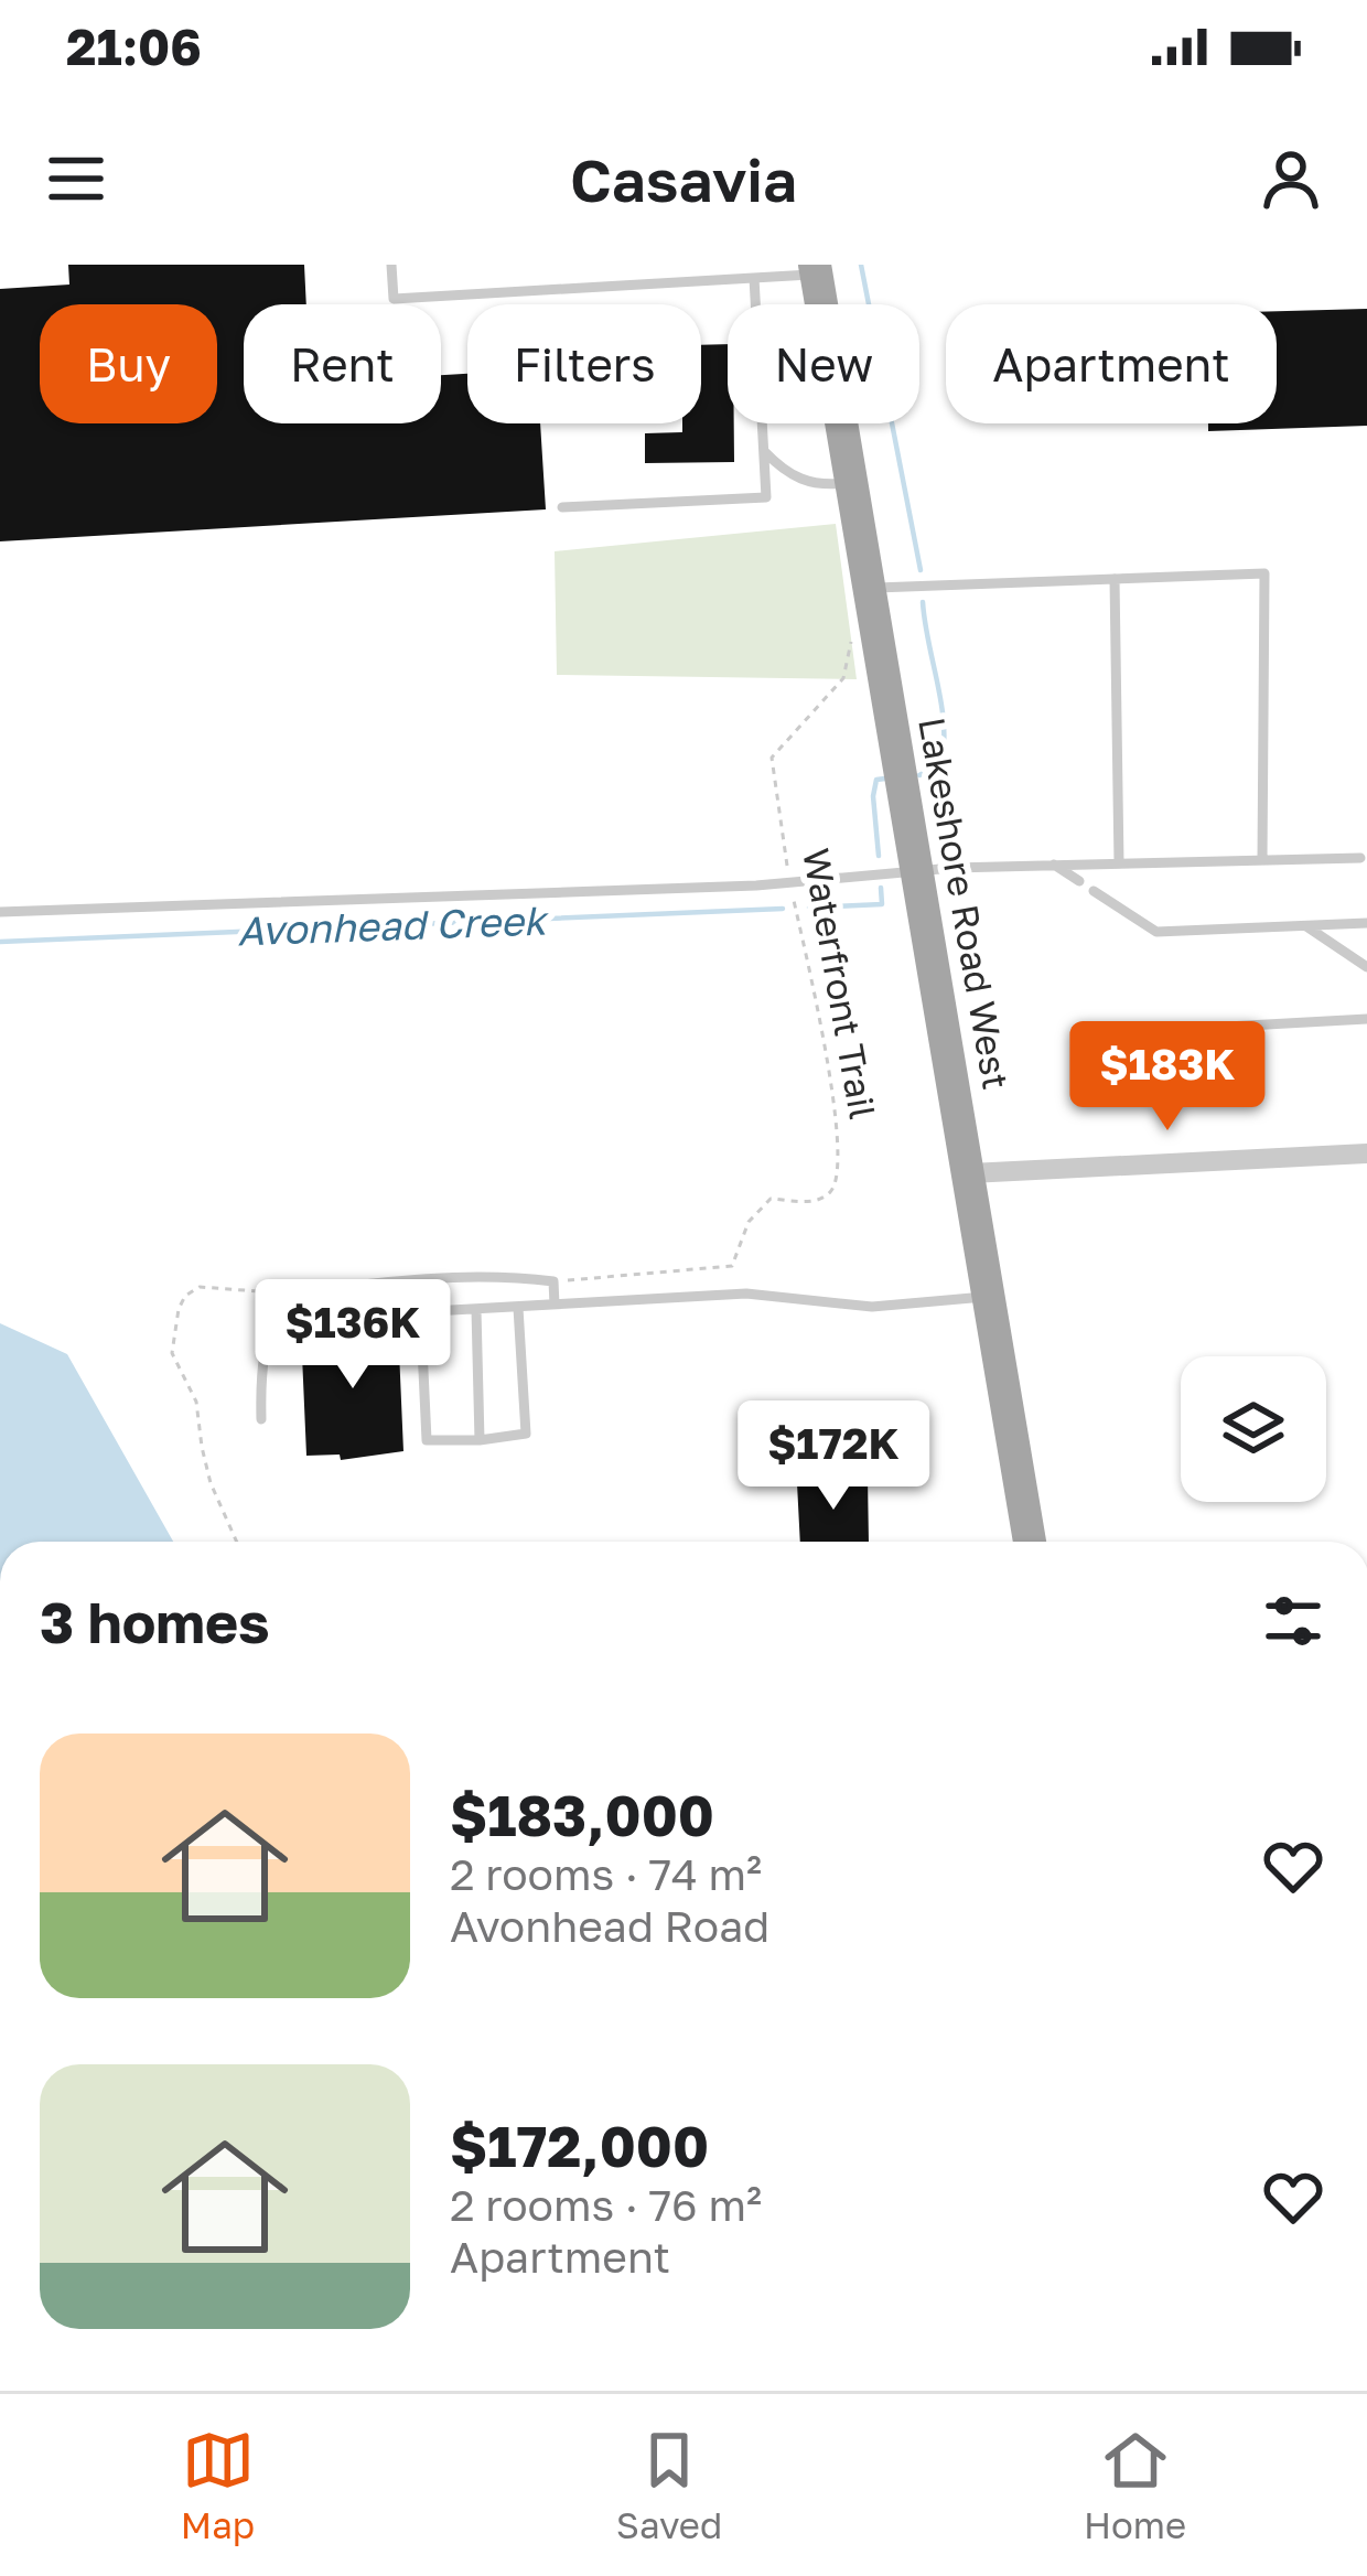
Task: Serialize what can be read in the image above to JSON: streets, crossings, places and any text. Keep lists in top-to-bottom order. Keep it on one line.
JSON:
{"streets":{"main road":["Lakeshore Road West"],"path":["Waterfront Trail"]},"water":["Avonhead Creek"],"page":{"status":"21:06","header":"Casavia","chip":["Buy","Rent","Filters","New","Apartment"],"price":["$183K","$136K","$172K"],"heading":"3 homes","list":[{"name":"$183,000","note":"2 rooms · 74 m² · Avonhead Road"},{"name":"$172,000","note":"2 rooms · 76 m² · Apartment"}],"tabs":["Map","Saved","Home"]}}
